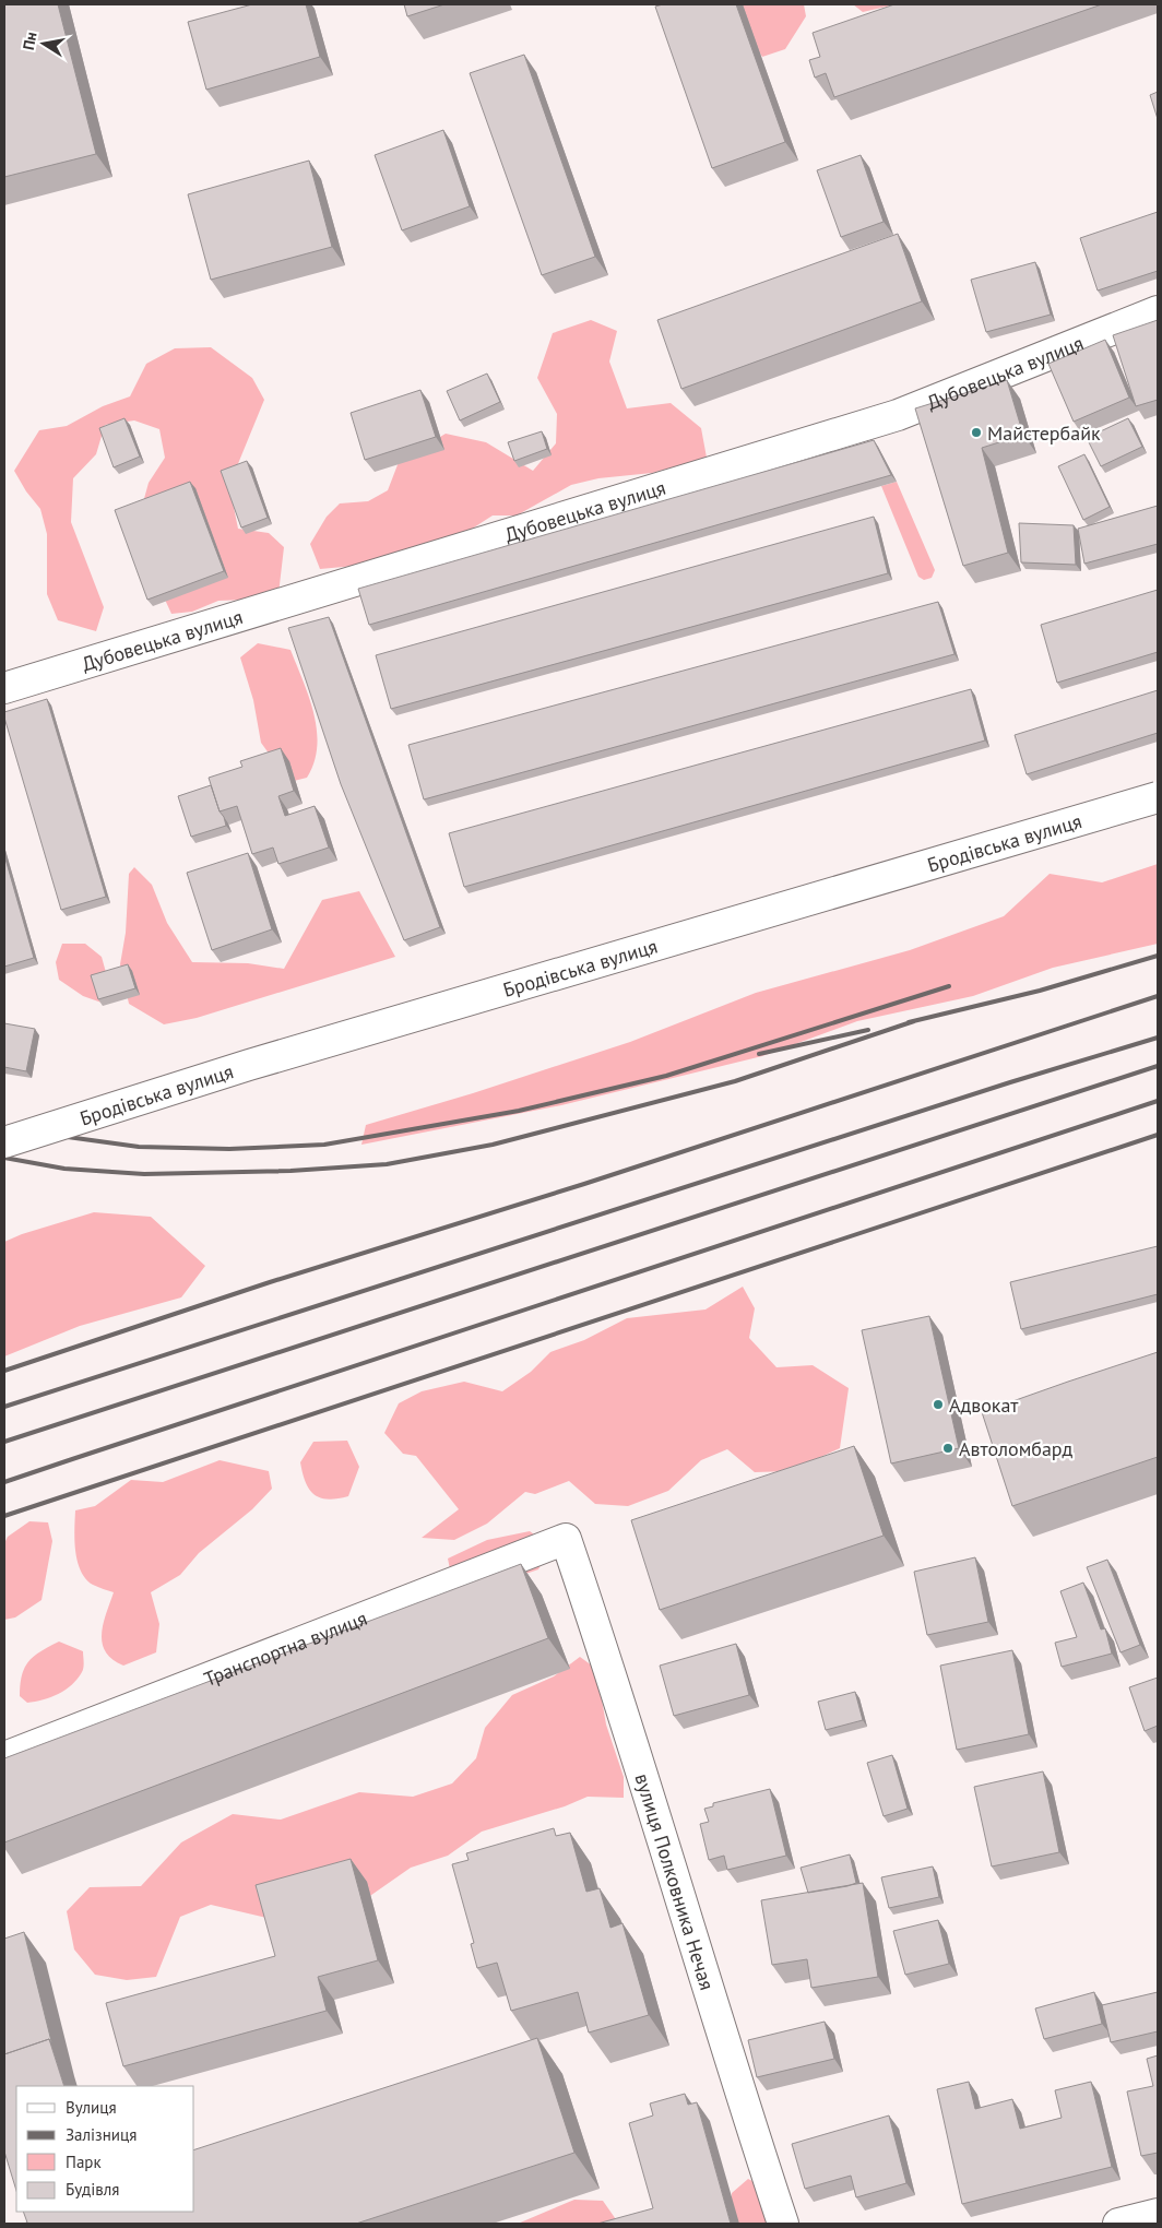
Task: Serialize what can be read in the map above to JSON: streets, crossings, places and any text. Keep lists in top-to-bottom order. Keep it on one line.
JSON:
{"streets":{"street":["Дубовецька вулиця","Бродівська вулиця","Транспортна вулиця","вулиця Полковника Нечая"]},"crossings":[["Транспортна вулиця","вулиця Полковника Нечая"]],"places":["Майстербайк","Адвокат","Автоломбард"],"legend":["Вулиця","Залізниця","Парк","Будівля"],"north":"left"}
